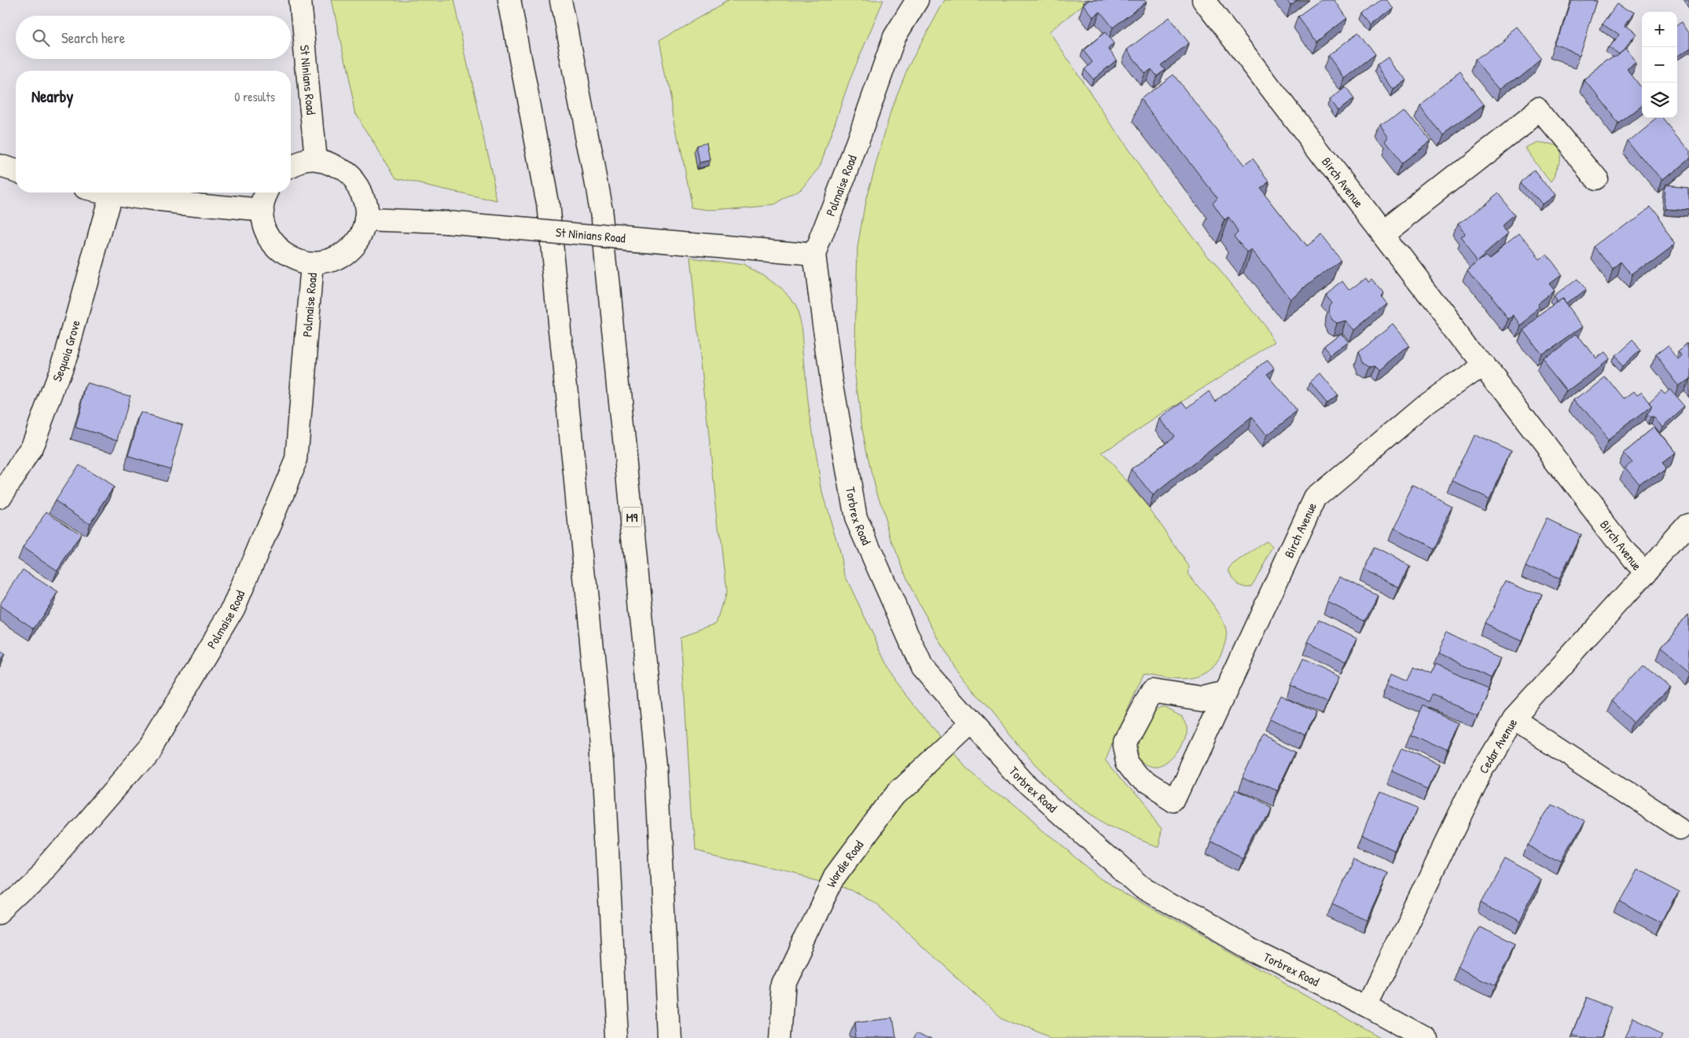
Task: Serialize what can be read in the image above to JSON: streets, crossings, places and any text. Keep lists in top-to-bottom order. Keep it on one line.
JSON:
{"streets":{"main road":["St Ninians Road","Birch Avenue","Polmaise Road","Sequoia Grove","Torbrex Road","M9","Cedar Avenue","Wordie Road"]},"crossings":[["St Ninians Road","Polmaise Road"],["Birch Avenue","Cedar Avenue"],["Polmaise Road","Torbrex Road"],["Torbrex Road","Cedar Avenue"],["Torbrex Road","Wordie Road"]],"page":{"map_buttons":["+","−"],"search":"Search here","heading":["Nearby","0 results"]}}
